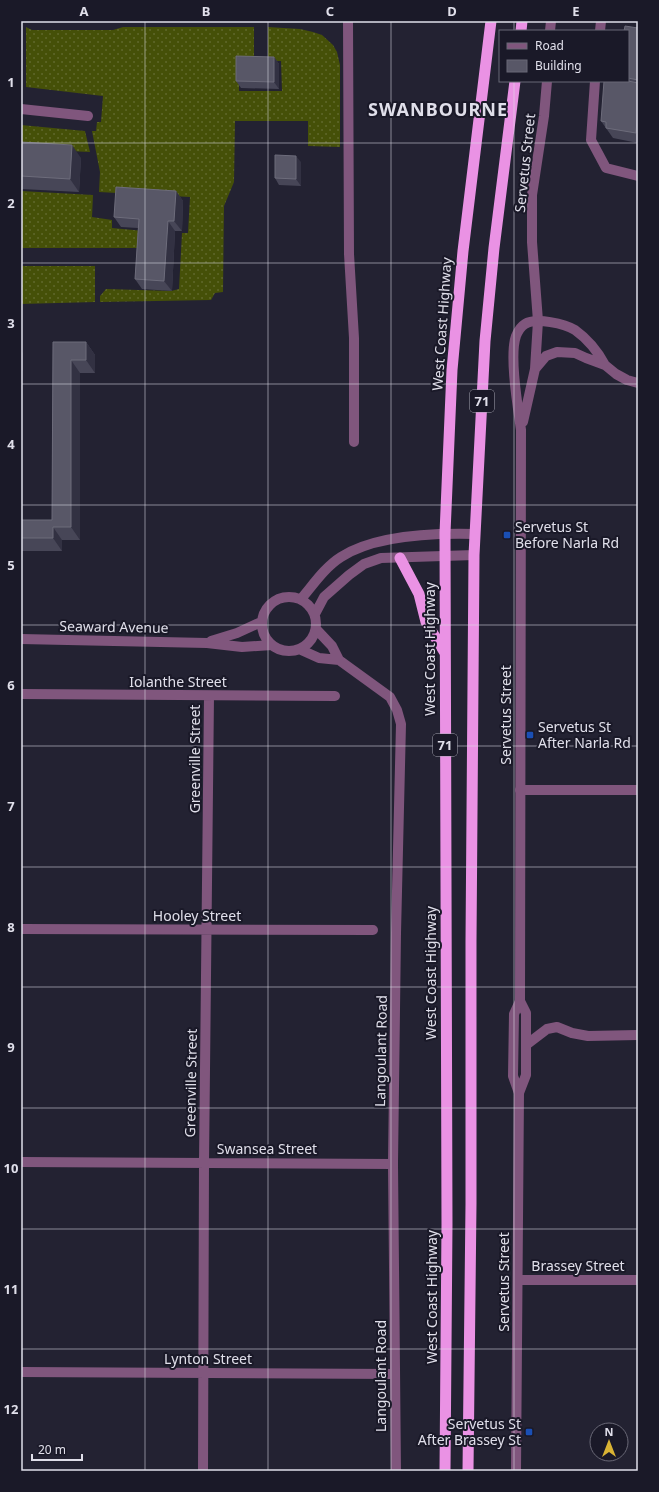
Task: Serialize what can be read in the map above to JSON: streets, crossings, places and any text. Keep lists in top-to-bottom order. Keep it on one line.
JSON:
{"streets":{"highway":["West Coast Highway","71"],"street":["Servetus Street","Seaward Avenue","Iolanthe Street","Greenville Street","Hooley Street","Langoulant Road","Swansea Street","Brassey Street","Lynton Street"]},"crossings":[["Servetus Street","Brassey Street"],["Seaward Avenue","Langoulant Road"],["Iolanthe Street","Greenville Street"],["Greenville Street","Hooley Street"],["Greenville Street","Swansea Street"],["Greenville Street","Lynton Street"],["Langoulant Road","Swansea Street"],["Langoulant Road","Lynton Street"]],"districts":["SWANBOURNE"],"places":{"transit":["Servetus St Before Narla Rd","Servetus St After Narla Rd","Servetus St After Brassey St"]},"legend":["Road","Building"],"scale_bar":"20 m","north":"top","grid":{"columns":["A","B","C","D","E"],"rows":["1","2","3","4","5","6","7","8","9","10","11","12"]}}
